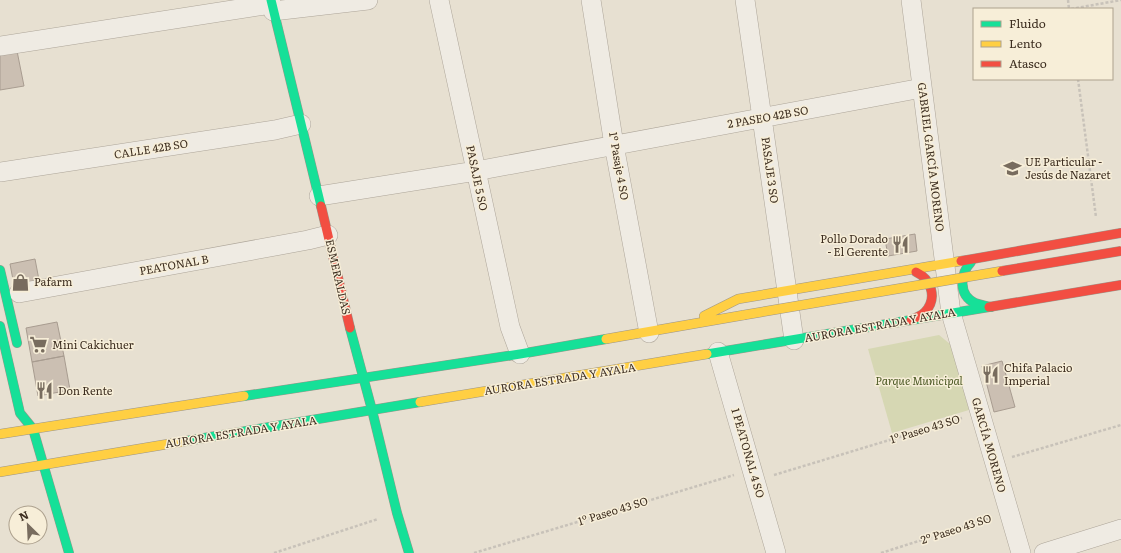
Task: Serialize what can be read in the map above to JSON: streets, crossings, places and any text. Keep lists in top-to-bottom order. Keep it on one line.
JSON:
{"streets":{"main road":["ESMERALDAS","AURORA ESTRADA Y AYALA"],"street":["2 PASEO 42B SO","CALLE 42B SO","GABRIEL GARCÍA MORENO","1º Pasaje 4 SO","PASAJE 3 SO","PASAJE 5 SO","PEATONAL B","GARCÍA MORENO","1 PEATONAL 4 SO"],"path":["1º Paseo 43 SO","2º Paseo 43 SO"]},"crossings":[["2 PASEO 42B SO","GABRIEL GARCÍA MORENO"],["2 PASEO 42B SO","1º Pasaje 4 SO"],["2 PASEO 42B SO","PASAJE 3 SO"],["2 PASEO 42B SO","PASAJE 5 SO"],["2 PASEO 42B SO","ESMERALDAS"],["CALLE 42B SO","ESMERALDAS"],["GABRIEL GARCÍA MORENO","AURORA ESTRADA Y AYALA"],["GABRIEL GARCÍA MORENO","GARCÍA MORENO"],["PASAJE 3 SO","AURORA ESTRADA Y AYALA"],["PEATONAL B","ESMERALDAS"],["ESMERALDAS","AURORA ESTRADA Y AYALA"],["AURORA ESTRADA Y AYALA","GARCÍA MORENO"],["AURORA ESTRADA Y AYALA","1 PEATONAL 4 SO"],["1º Paseo 43 SO","GARCÍA MORENO"],["1º Paseo 43 SO","1 PEATONAL 4 SO"],["GARCÍA MORENO","2º Paseo 43 SO"]],"parks":["Parque Municipal"],"places":{"school or university":["UE Particular - Jesús de Nazaret"],"restaurant":["Pollo Dorado - El Gerente","Chifa Palacio Imperial","Don Rente"],"shop":["Pafarm"],"supermarket":["Mini Cakichuer"]},"legend":["Fluido","Lento","Atasco"],"north":"top left"}
